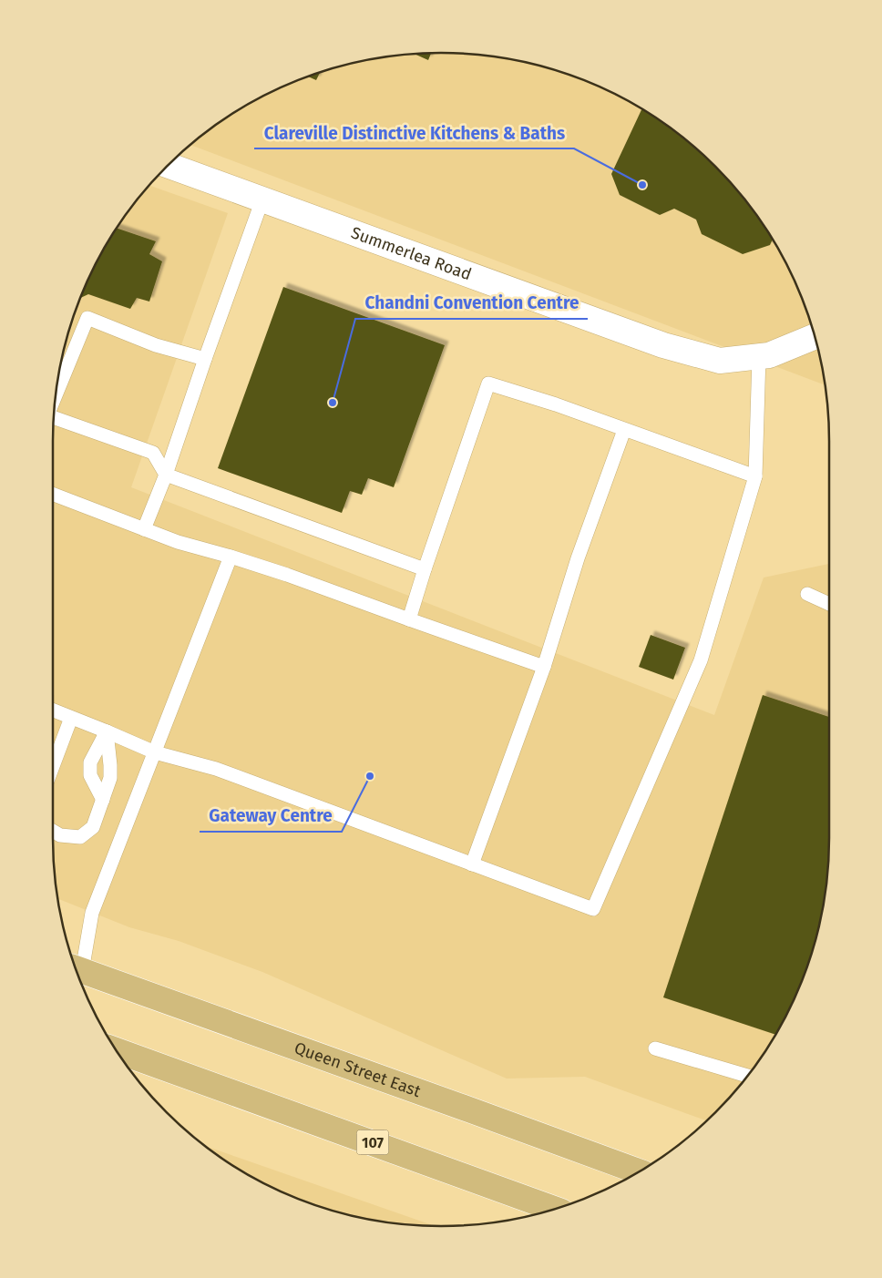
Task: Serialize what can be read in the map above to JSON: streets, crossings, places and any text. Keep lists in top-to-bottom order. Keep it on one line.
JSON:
{"streets":{"main road":["Queen Street East","107"],"street":["Summerlea Road"]},"places":["Clareville Distinctive Kitchens & Baths","Chandni Convention Centre","Gateway Centre"]}
